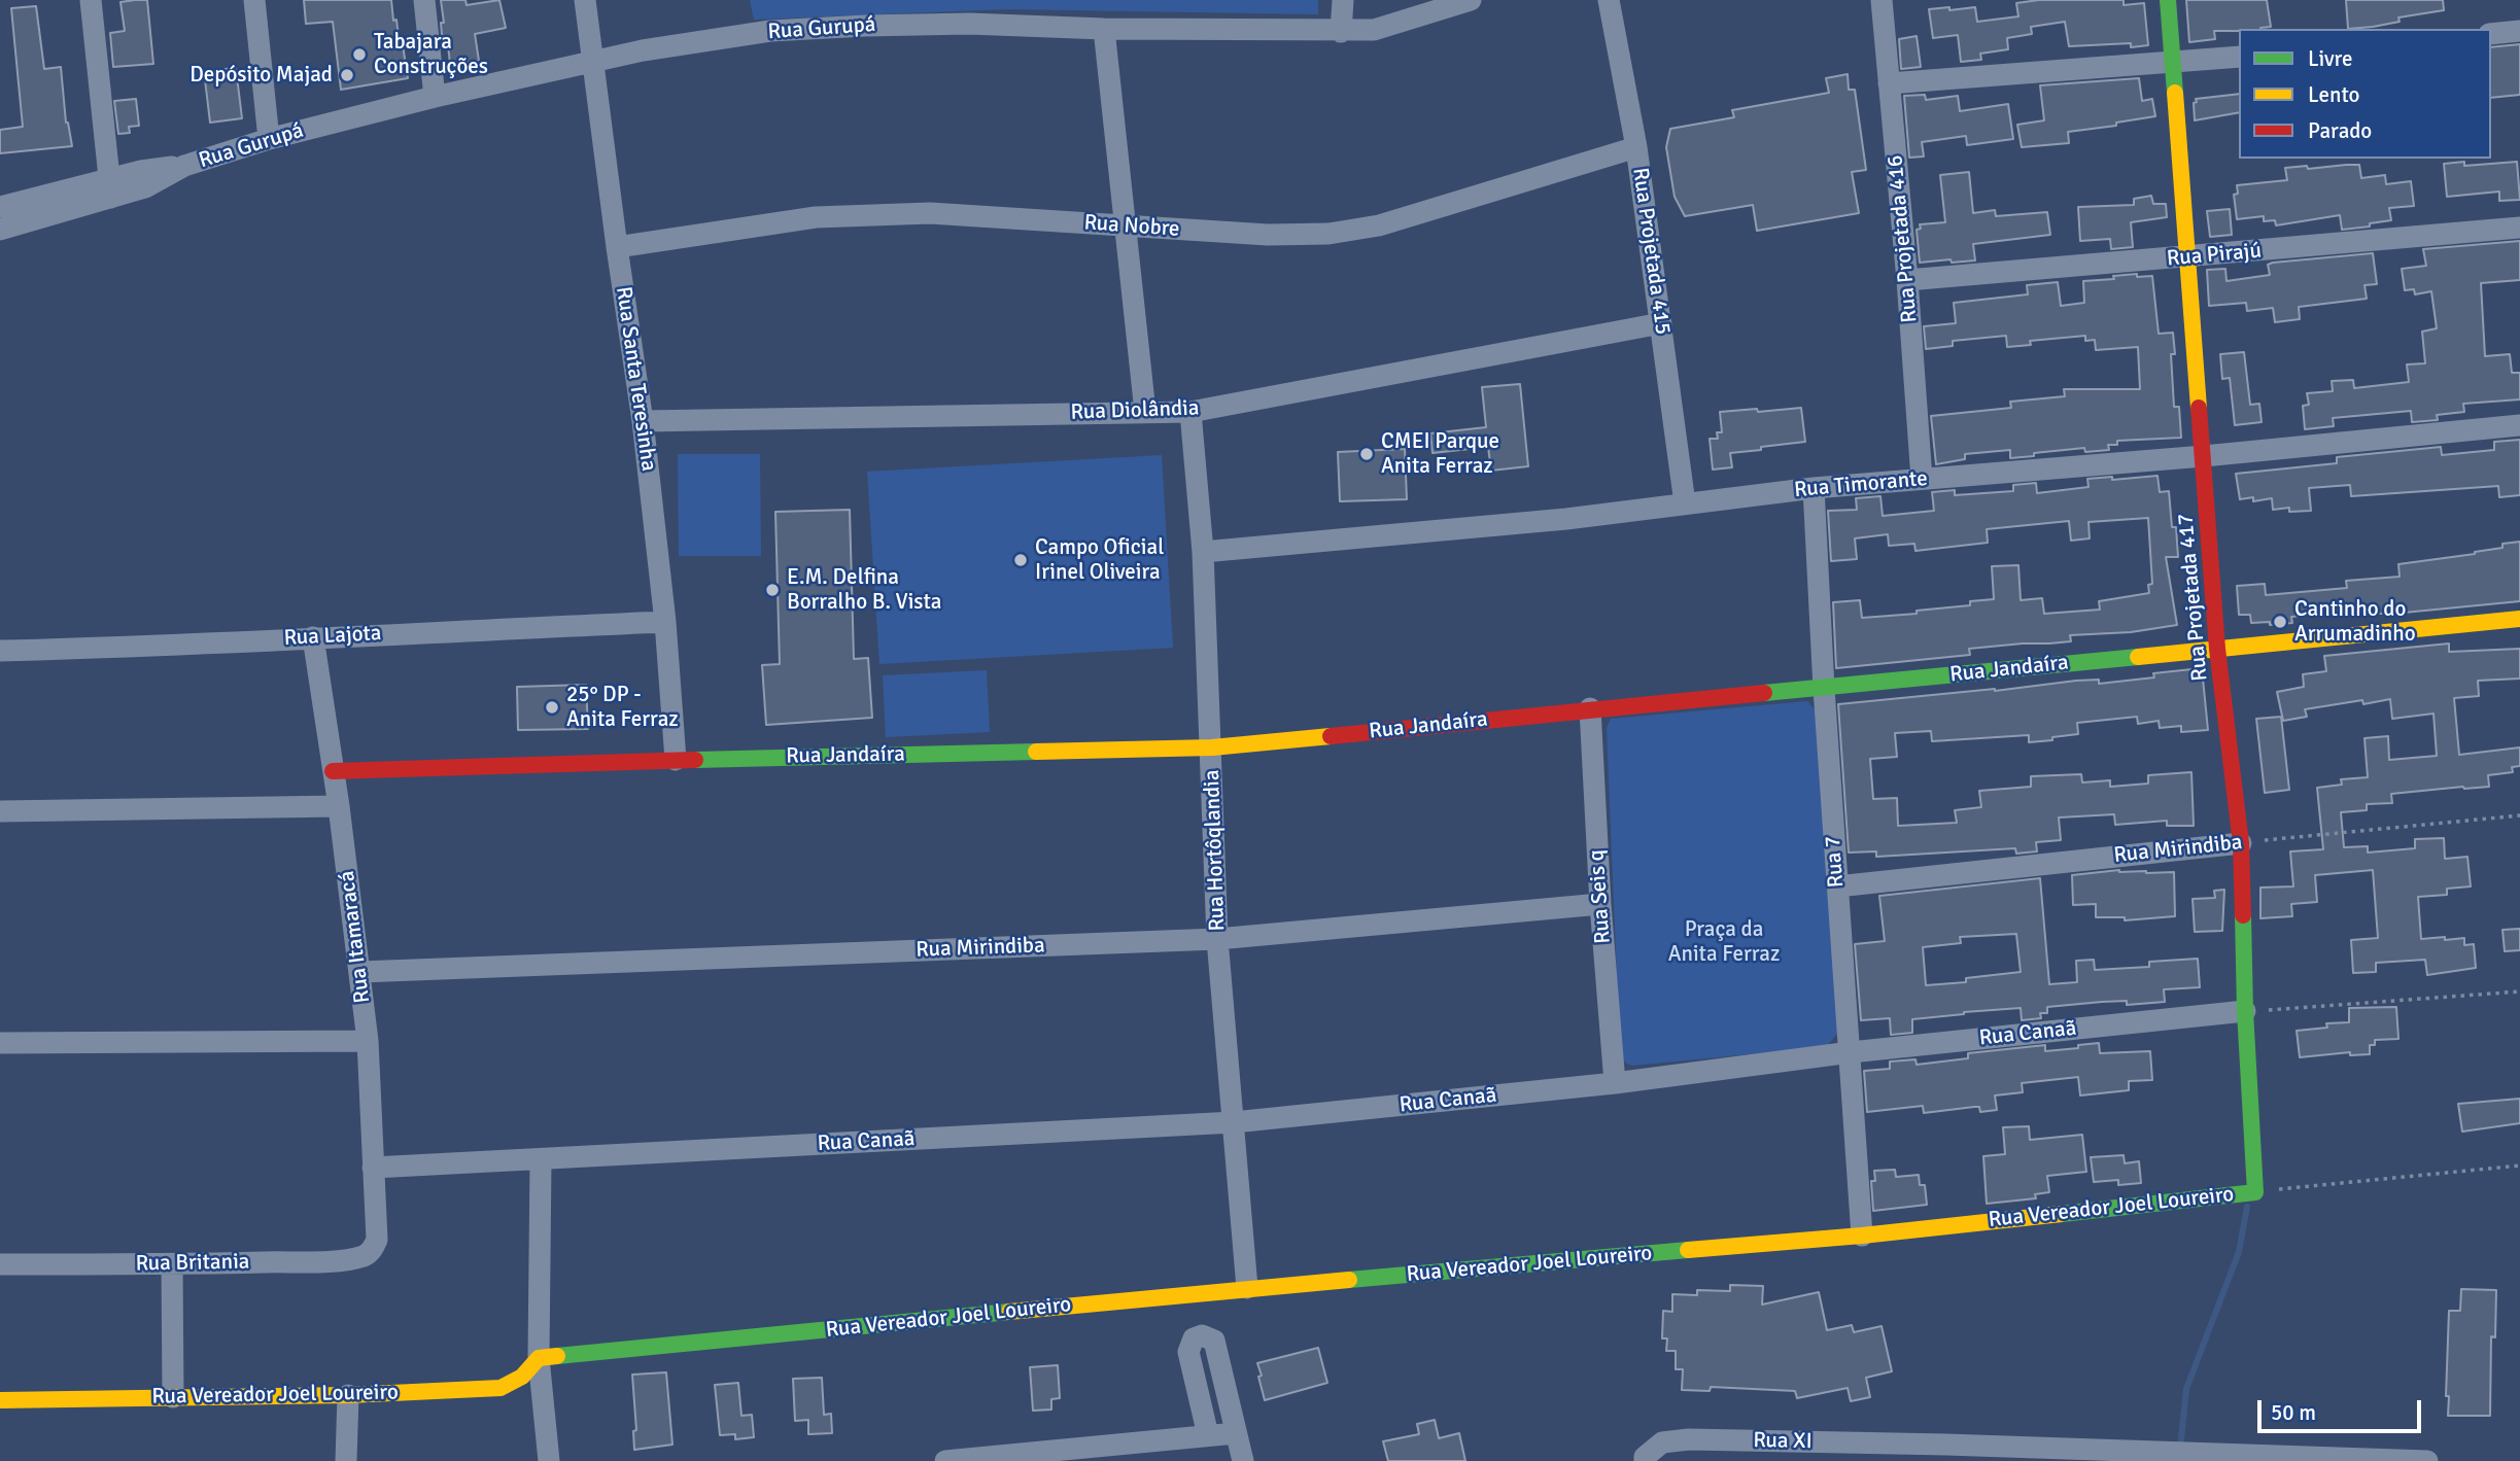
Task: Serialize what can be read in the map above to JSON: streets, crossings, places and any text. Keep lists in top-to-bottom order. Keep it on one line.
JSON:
{"streets":{"street":["Rua Gurupá","Rua Nobre","Rua Projetada 416","Rua Projetada 415","Rua Pirajú","Rua Santa Teresinha","Rua Diolândia","Rua Timorante","Rua Projetada 417","Rua Lajota","Rua Jandaíra","Rua Mirindiba","Rua Hortôqlandia","Rua 7","Rua Seis q","Rua Itamaracá","Rua Canaã","Rua Vereador Joel Loureiro","Rua Britania","Rua XI"]},"crossings":[["Rua Gurupá","Rua Santa Teresinha"],["Rua Nobre","Rua Projetada 415"],["Rua Nobre","Rua Santa Teresinha"],["Rua Projetada 416","Rua Pirajú"],["Rua Projetada 416","Rua Timorante"],["Rua Projetada 415","Rua Diolândia"],["Rua Projetada 415","Rua Timorante"],["Rua Pirajú","Rua Projetada 417"],["Rua Santa Teresinha","Rua Diolândia"],["Rua Santa Teresinha","Rua Lajota"],["Rua Santa Teresinha","Rua Jandaíra"],["Rua Diolândia","Rua Hortôqlandia"],["Rua Timorante","Rua Projetada 417"],["Rua Timorante","Rua Hortôqlandia"],["Rua Timorante","Rua 7"],["Rua Projetada 417","Rua Jandaíra"],["Rua Projetada 417","Rua Mirindiba"],["Rua Projetada 417","Rua Canaã"],["Rua Projetada 417","Rua Vereador Joel Loureiro"],["Rua Lajota","Rua Itamaracá"],["Rua Jandaíra","Rua Hortôqlandia"],["Rua Jandaíra","Rua 7"],["Rua Jandaíra","Rua Seis q"],["Rua Jandaíra","Rua Itamaracá"],["Rua Mirindiba","Rua Hortôqlandia"],["Rua Mirindiba","Rua 7"],["Rua Mirindiba","Rua Seis q"],["Rua Mirindiba","Rua Itamaracá"],["Rua Hortôqlandia","Rua Canaã"],["Rua Hortôqlandia","Rua Vereador Joel Loureiro"],["Rua 7","Rua Canaã"],["Rua 7","Rua Vereador Joel Loureiro"],["Rua Seis q","Rua Canaã"],["Rua Itamaracá","Rua Canaã"],["Rua Itamaracá","Rua Britania"]],"parks":["Praça da Anita Ferraz"],"places":["Tabajara Construções","Depósito Majad","CMEI Parque Anita Ferraz","Campo Oficial Irinel Oliveira","E.M. Delfina Borralho B. Vista","Cantinho do Arrumadinho","25° DP - Anita Ferraz"],"legend":["Livre","Lento","Parado"],"scale_bar":"50 m"}
